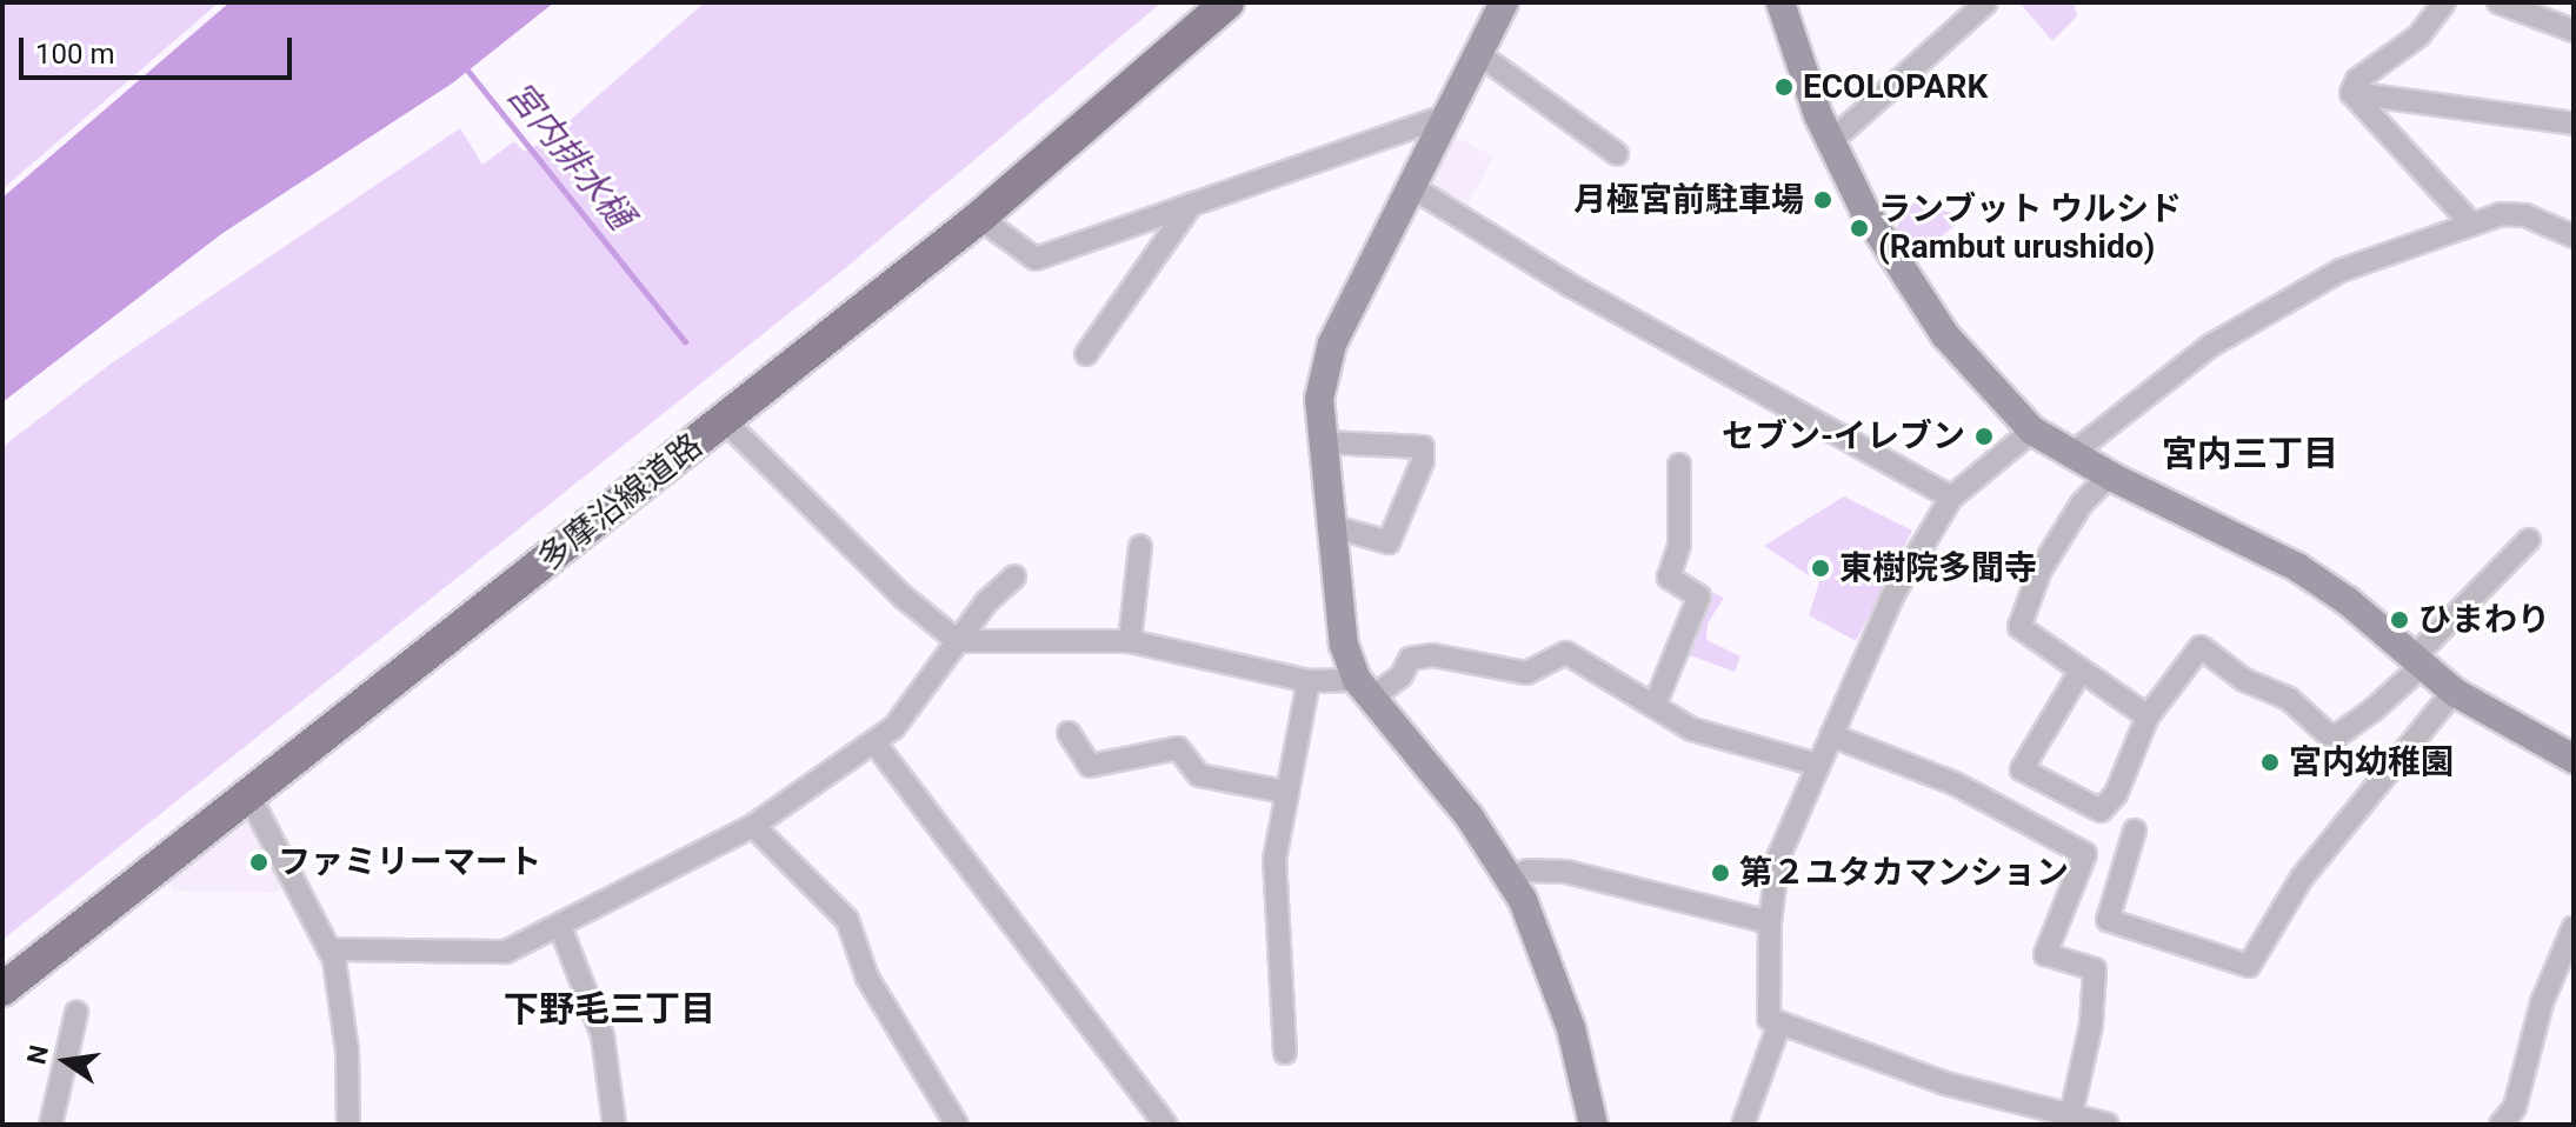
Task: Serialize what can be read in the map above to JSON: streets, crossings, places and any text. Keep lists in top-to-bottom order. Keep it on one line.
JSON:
{"streets":{"main road":["多摩沿線道路"]},"districts":["宮内三丁目","下野毛三丁目"],"water":["宮内排水樋"],"places":["ECOLOPARK","月極宮前駐車場","ランブット ウルシド (Rambut urushido)","セブン-イレブン","東樹院多聞寺","ひまわり","宮内幼稚園","ファミリーマート","第２ユタカマンション"],"scale_bar":"100 m","north":"left"}
